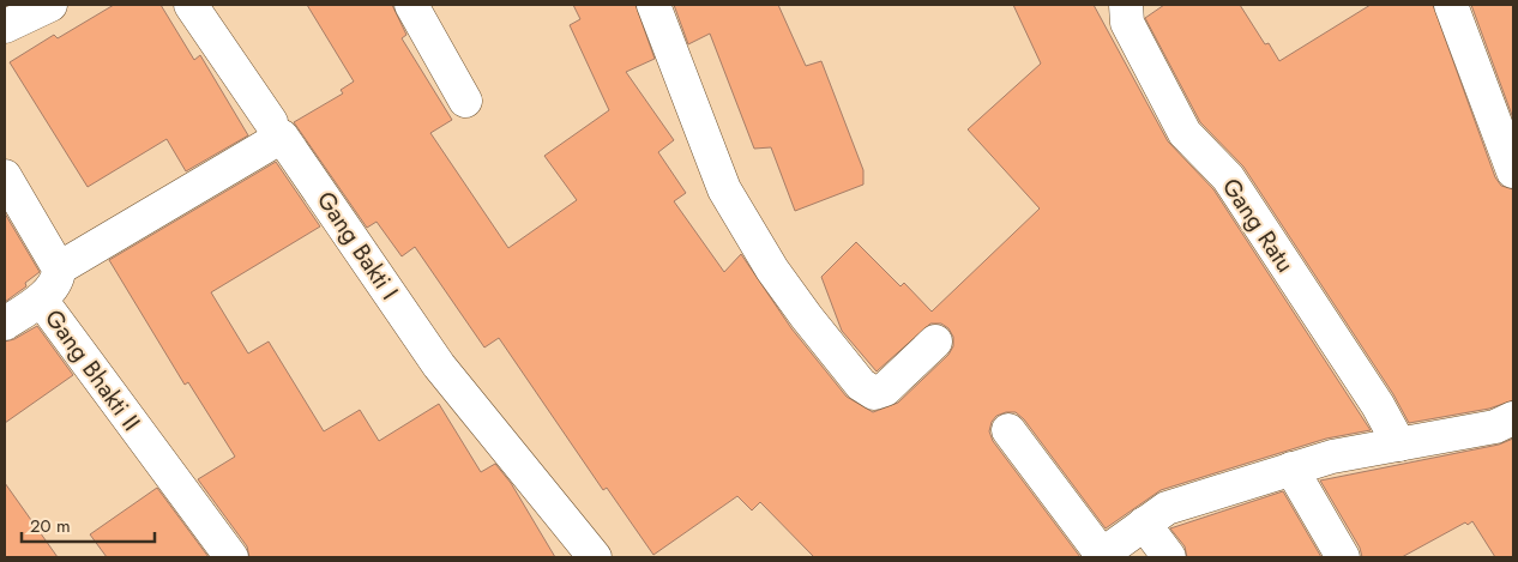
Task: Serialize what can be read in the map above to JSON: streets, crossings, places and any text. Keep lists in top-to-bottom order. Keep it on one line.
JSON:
{"streets":{"street":["Gang Ratu","Gang Bakti I","Gang Bhakti II"]},"crossings":[["Gang Bakti I","Gang Bhakti II"]],"scale_bar":"20 m"}
